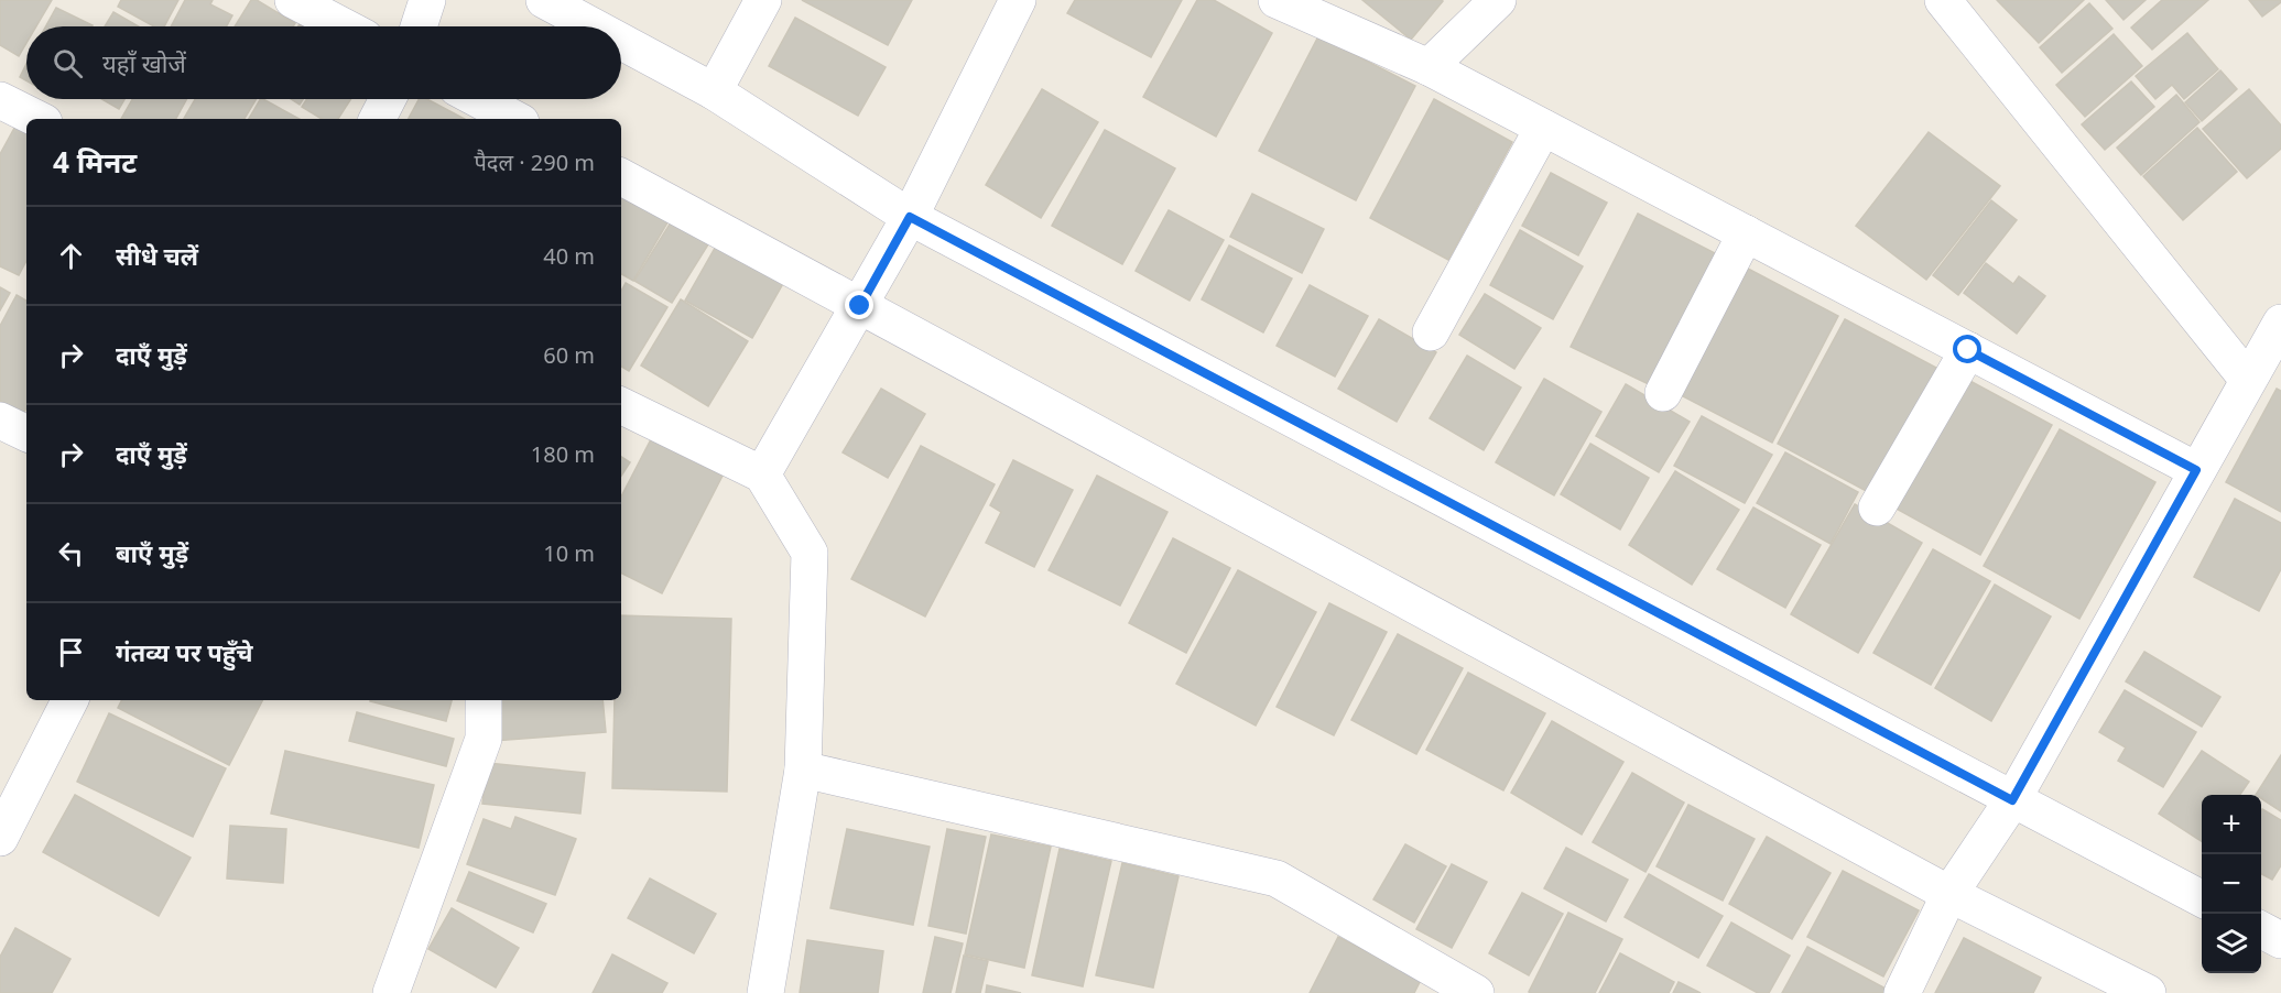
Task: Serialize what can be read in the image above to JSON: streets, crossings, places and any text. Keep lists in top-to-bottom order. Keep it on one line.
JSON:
{"page":{"search":"यहाँ खोजें","heading":["4 मिनट","पैदल · 290 m"],"list":[["सीधे चलें","40 m"],["दाएँ मुड़ें","60 m"],["दाएँ मुड़ें","180 m"],["बाएँ मुड़ें","10 m"],"गंतव्य पर पहुँचे"],"map_buttons":["+","−"]}}
